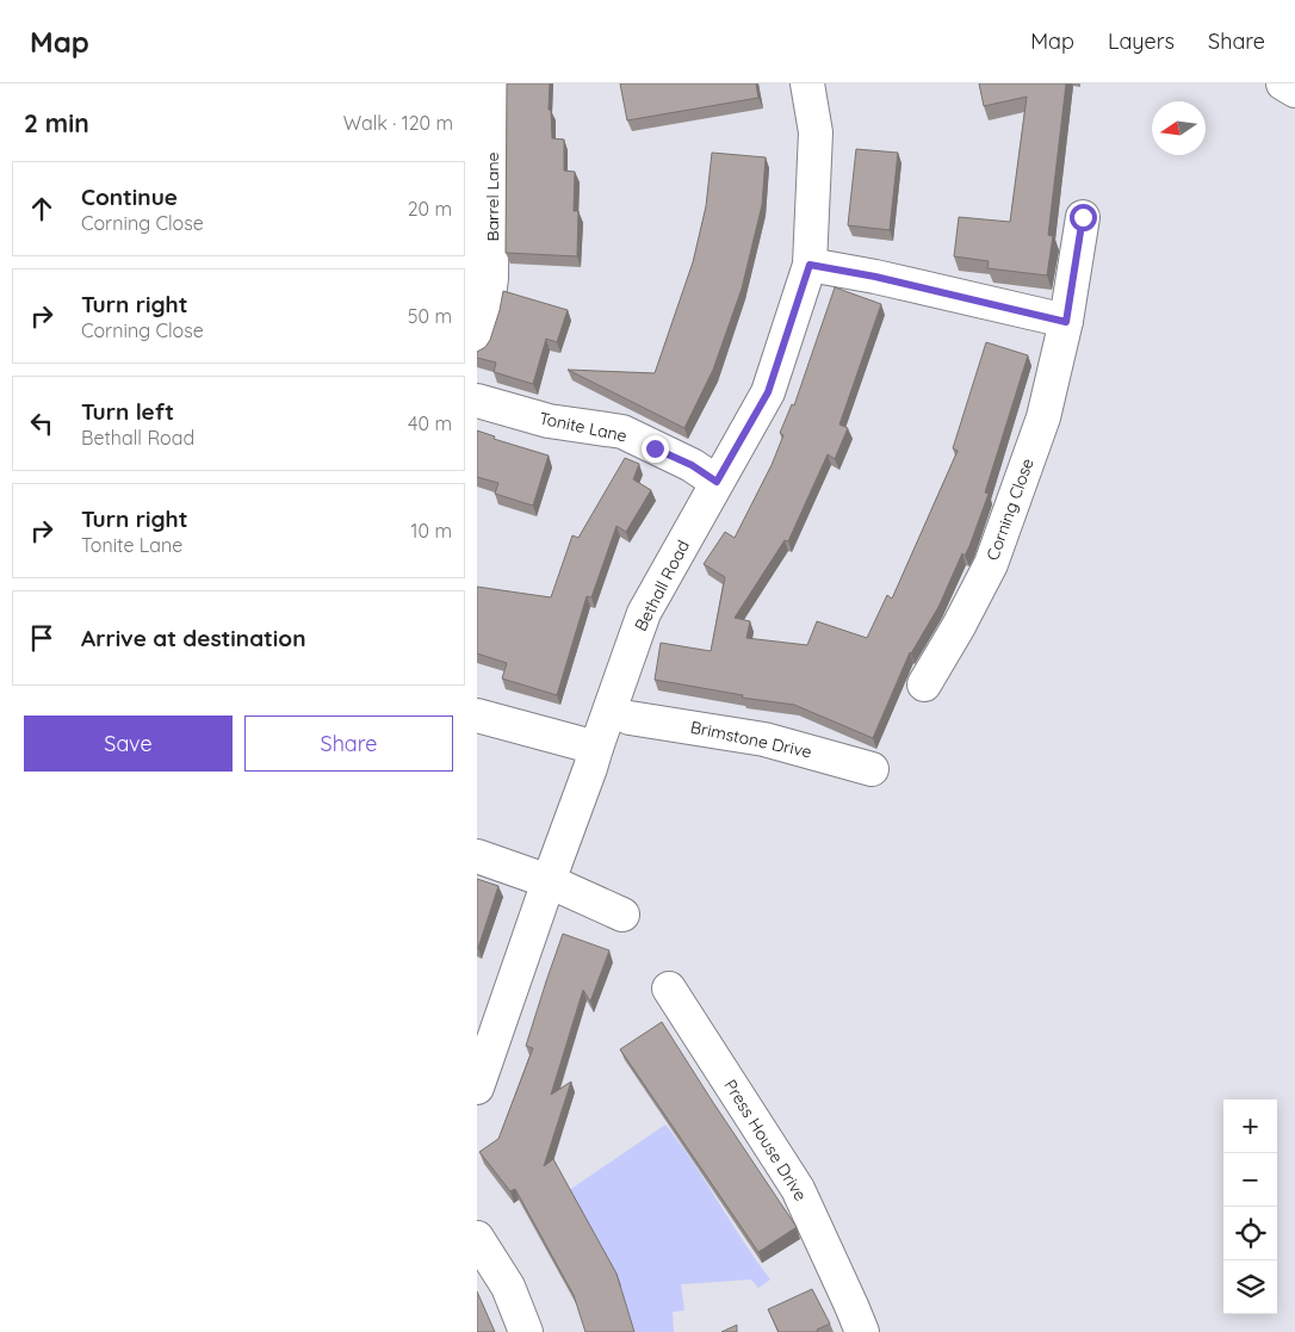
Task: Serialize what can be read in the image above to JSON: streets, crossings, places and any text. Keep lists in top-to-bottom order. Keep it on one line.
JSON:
{"streets":{"street":["Barrel Lane","Tonite Lane","Corning Close","Bethall Road","Brimstone Drive","Press House Drive"]},"crossings":[["Tonite Lane","Bethall Road"]],"north":"left","page":{"header":"Map","nav":["Map","Layers","Share"],"heading":["2 min","Walk · 120 m"],"list":[["Continue","Corning Close","20 m"],["Turn right","Corning Close","50 m"],["Turn left","Bethall Road","40 m"],["Turn right","Tonite Lane","10 m"],"Arrive at destination"],"buttons":["Save","Share"],"map_buttons":["+","−"]}}
